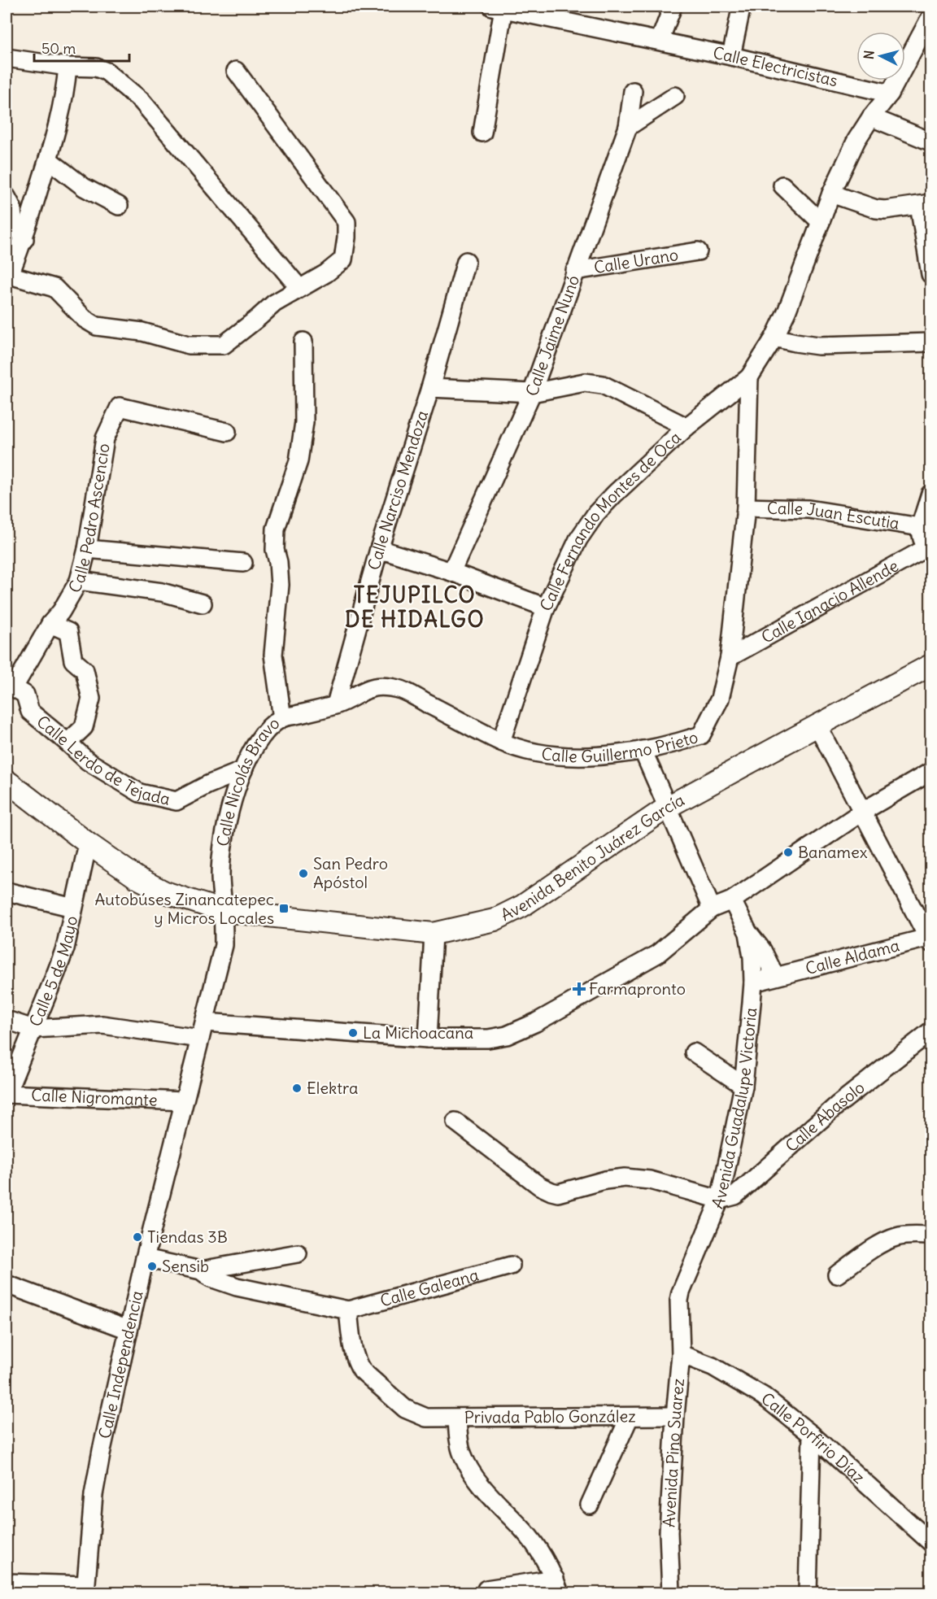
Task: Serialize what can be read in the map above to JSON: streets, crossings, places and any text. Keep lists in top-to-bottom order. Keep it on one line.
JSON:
{"streets":{"main road":["Avenida Benito Juárez García"],"street":["Calle Electricistas","Calle Urano","Calle Jaime Nunó","Calle Narciso Mendoza","Calle Juan Escutia","Calle Pedro Ascencio","Calle Fernando Montes de Oca","Calle Ignacio Allende","Calle Guillermo Prieto","Calle Lerdo de Tejada","Calle Nicolás Bravo","Calle Aldama","Calle 5 de Mayo","Calle Nigromante","Avenida Guadalupe Victoria","Calle Abasolo","Calle Galeana","Calle Independencia","Privada Pablo González","Calle Porfirio Díaz","Avenida Pino Suarez"]},"crossings":[["Calle Electricistas","Calle Fernando Montes de Oca"],["Calle Urano","Calle Jaime Nunó"],["Calle Narciso Mendoza","Calle Guillermo Prieto"],["Calle Juan Escutia","Calle Guillermo Prieto"],["Calle Pedro Ascencio","Calle Lerdo de Tejada"],["Calle Fernando Montes de Oca","Calle Guillermo Prieto"],["Calle Ignacio Allende","Calle Guillermo Prieto"],["Calle Guillermo Prieto","Calle Nicolás Bravo"],["Calle Lerdo de Tejada","Calle Nicolás Bravo"],["Calle Nicolás Bravo","Avenida Benito Juárez García"],["Calle Nicolás Bravo","Calle Independencia"],["Avenida Benito Juárez García","Calle 5 de Mayo"],["Avenida Benito Juárez García","Calle Independencia"],["Calle Aldama","Avenida Guadalupe Victoria"],["Calle 5 de Mayo","Calle Nigromante"],["Calle Nigromante","Calle Independencia"],["Avenida Guadalupe Victoria","Calle Abasolo"],["Avenida Guadalupe Victoria","Avenida Pino Suarez"],["Calle Galeana","Privada Pablo González"],["Privada Pablo González","Avenida Pino Suarez"],["Calle Porfirio Díaz","Avenida Pino Suarez"]],"districts":["TEJUPILCO DE HIDALGO"],"places":{"other":["Banamex","San Pedro Apóstol","La Michoacana","Elektra","Tiendas 3B","Sensib"],"transit":["Autobúses Zinancatepec y Micros Locales"],"health":["Farmapronto"]},"scale_bar":"50 m","north":"left"}
